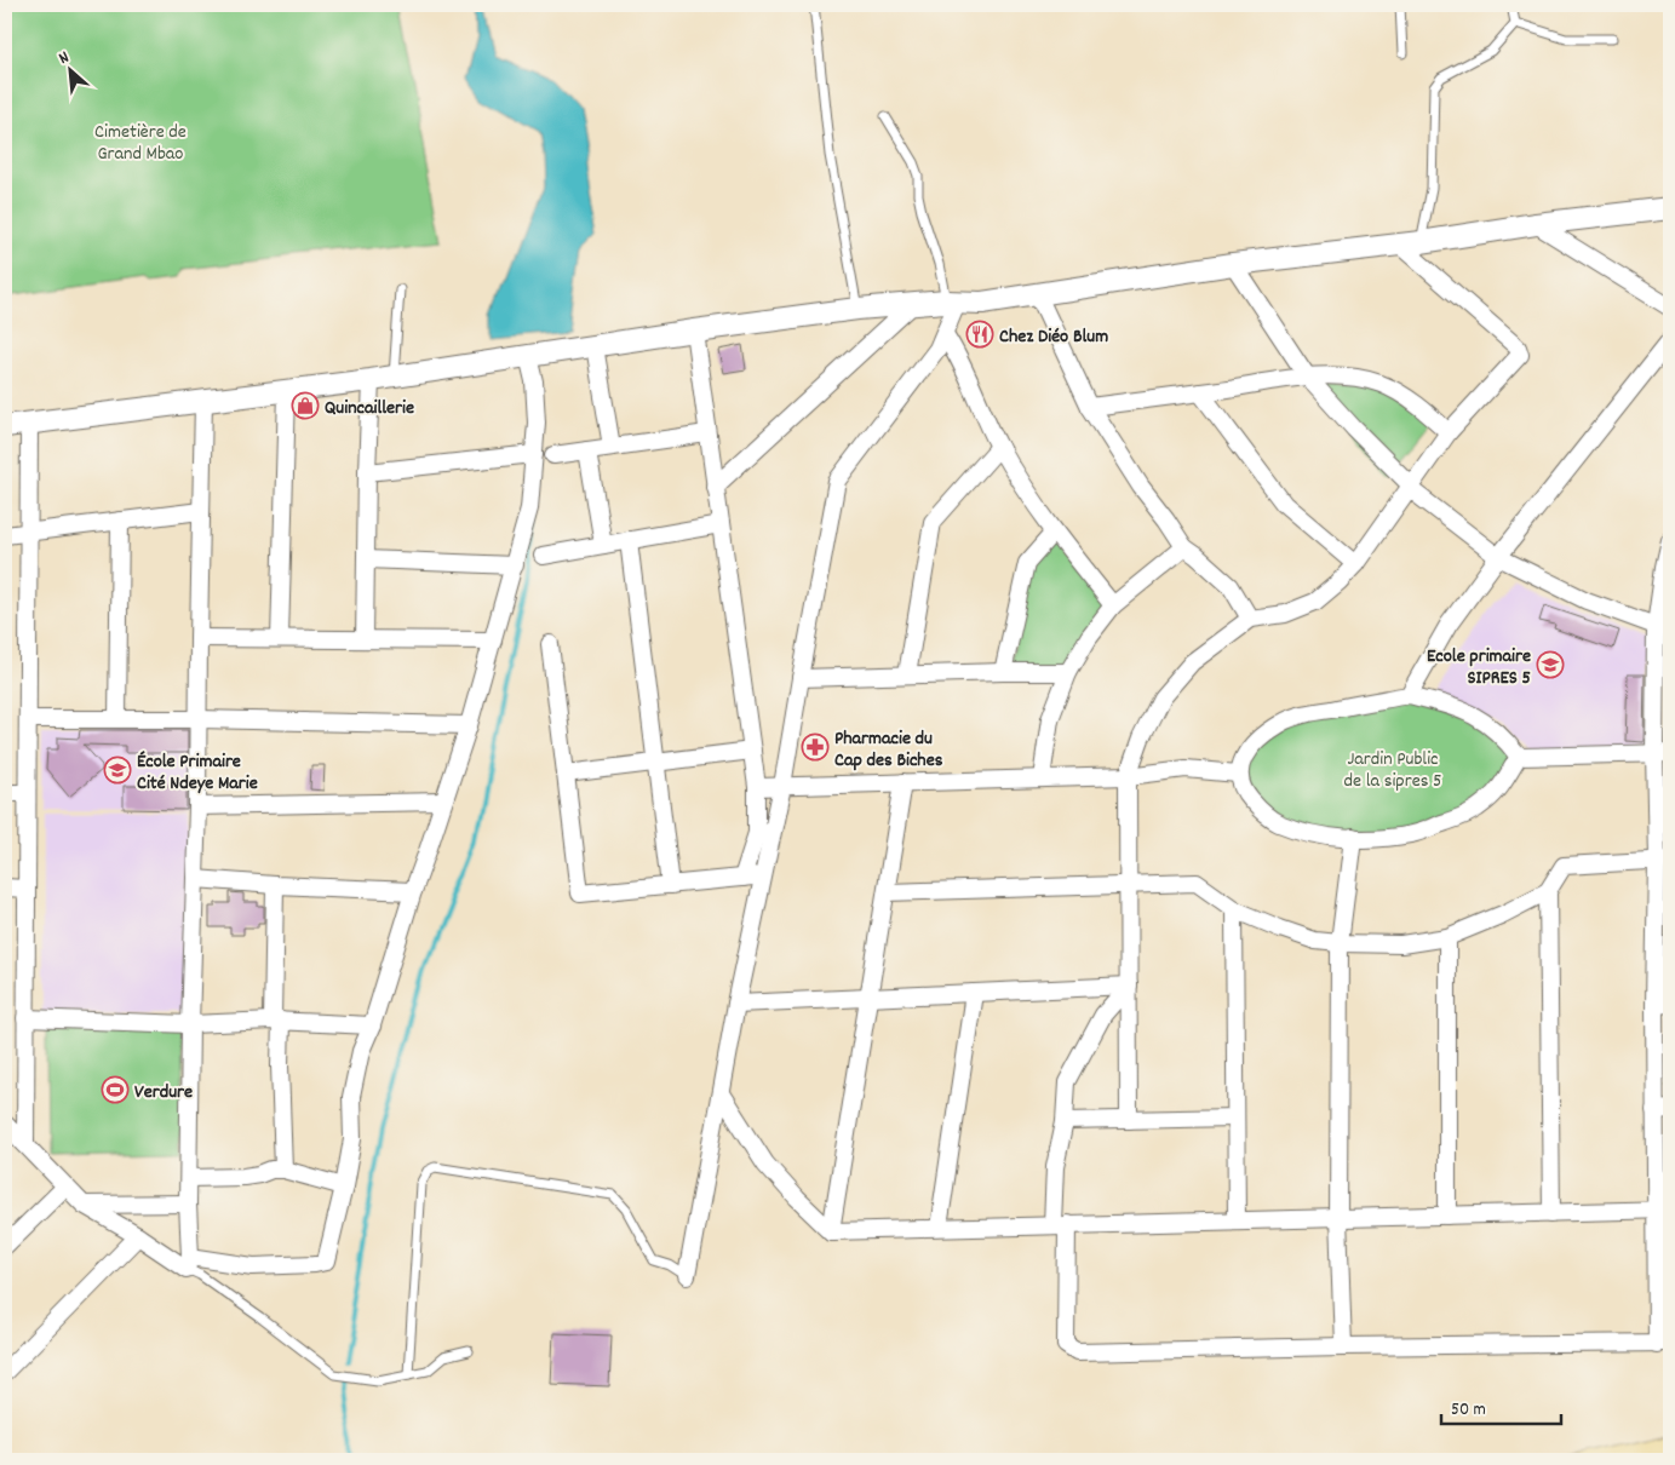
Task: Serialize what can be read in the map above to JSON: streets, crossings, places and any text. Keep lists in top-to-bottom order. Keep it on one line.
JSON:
{"parks":["Cimetière de Grand Mbao","Jardin Public de la sipres 5"],"places":{"restaurant":["Chez Diéo Blum"],"shop":["Quincaillerie"],"school or university":["Ecole primaire SIPRES 5","École Primaire Cité Ndeye Marie"],"pharmacy":["Pharmacie du Cap des Biches"],"sports":["Verdure"]},"scale_bar":"50 m","north":"top left"}
